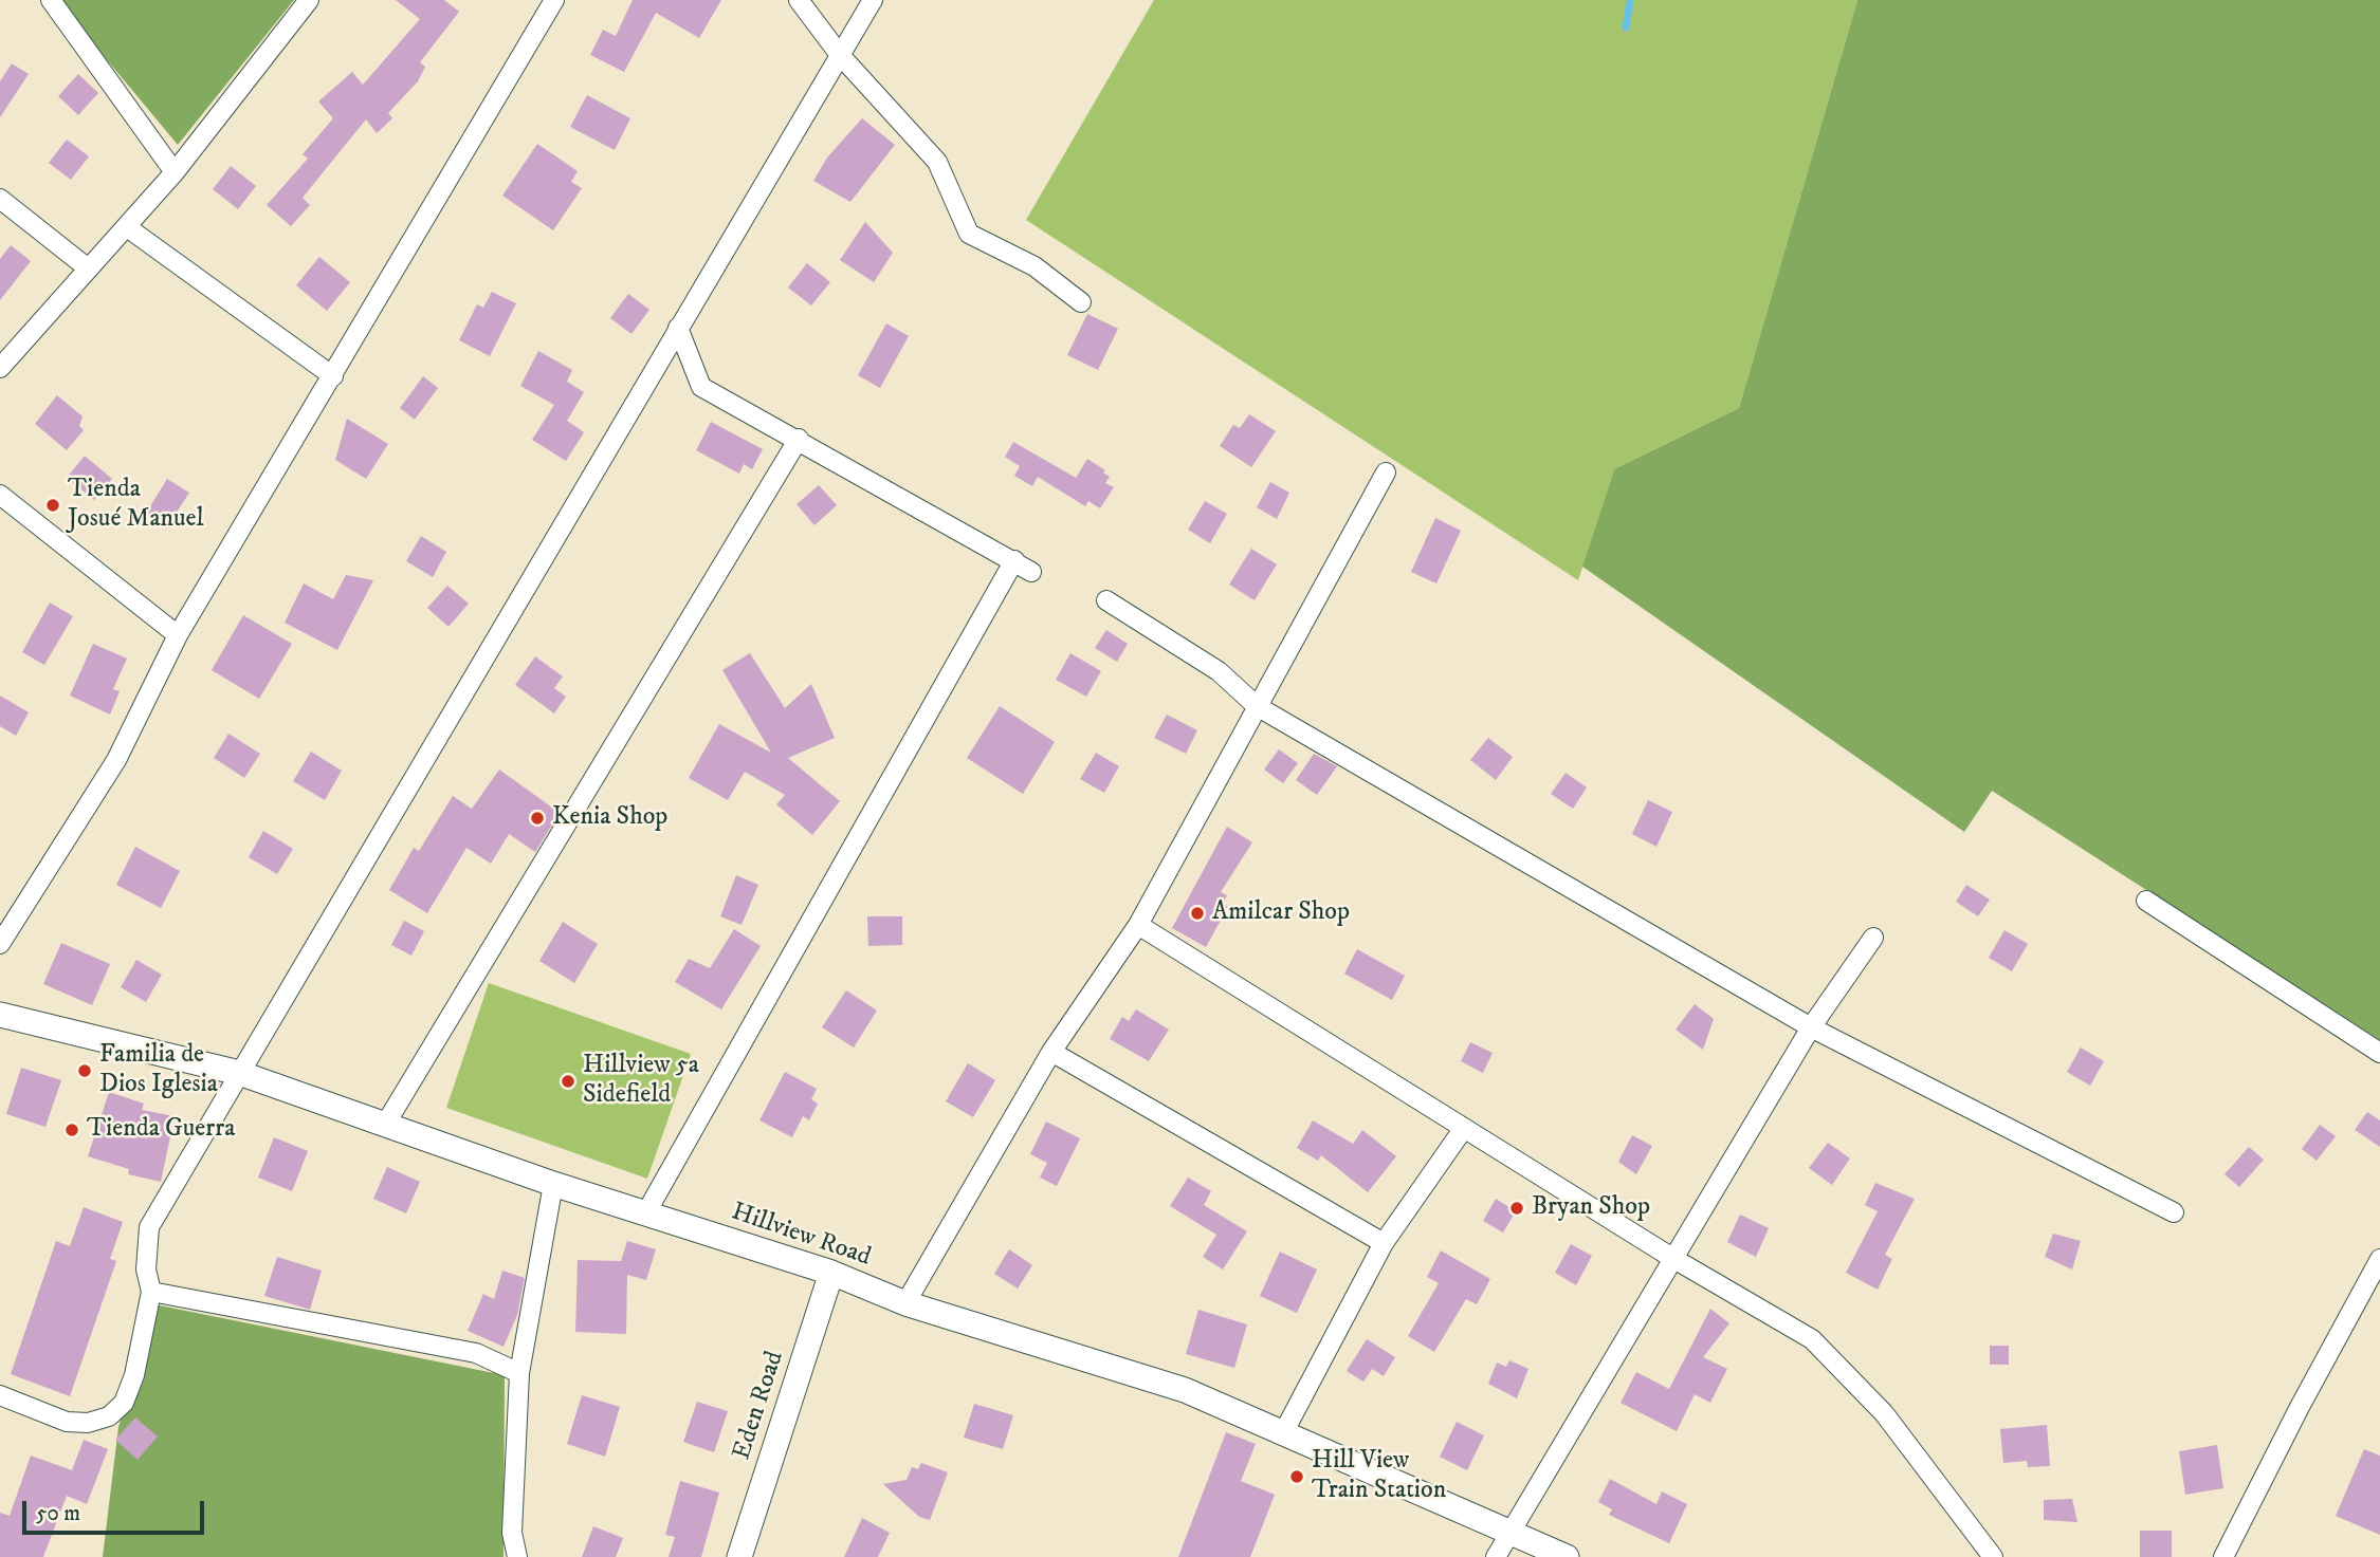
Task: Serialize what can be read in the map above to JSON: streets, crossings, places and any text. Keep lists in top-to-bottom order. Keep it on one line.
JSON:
{"streets":{"street":["Hillview Road","Eden Road"]},"crossings":[["Hillview Road","Eden Road"]],"places":["Tienda Josué Manuel","Kenia Shop","Amilcar Shop","Familia de Dios Iglesia","Hillview 5a Sidefield","Tienda Guerra","Bryan Shop","Hill View Train Station"],"scale_bar":"50 m"}
